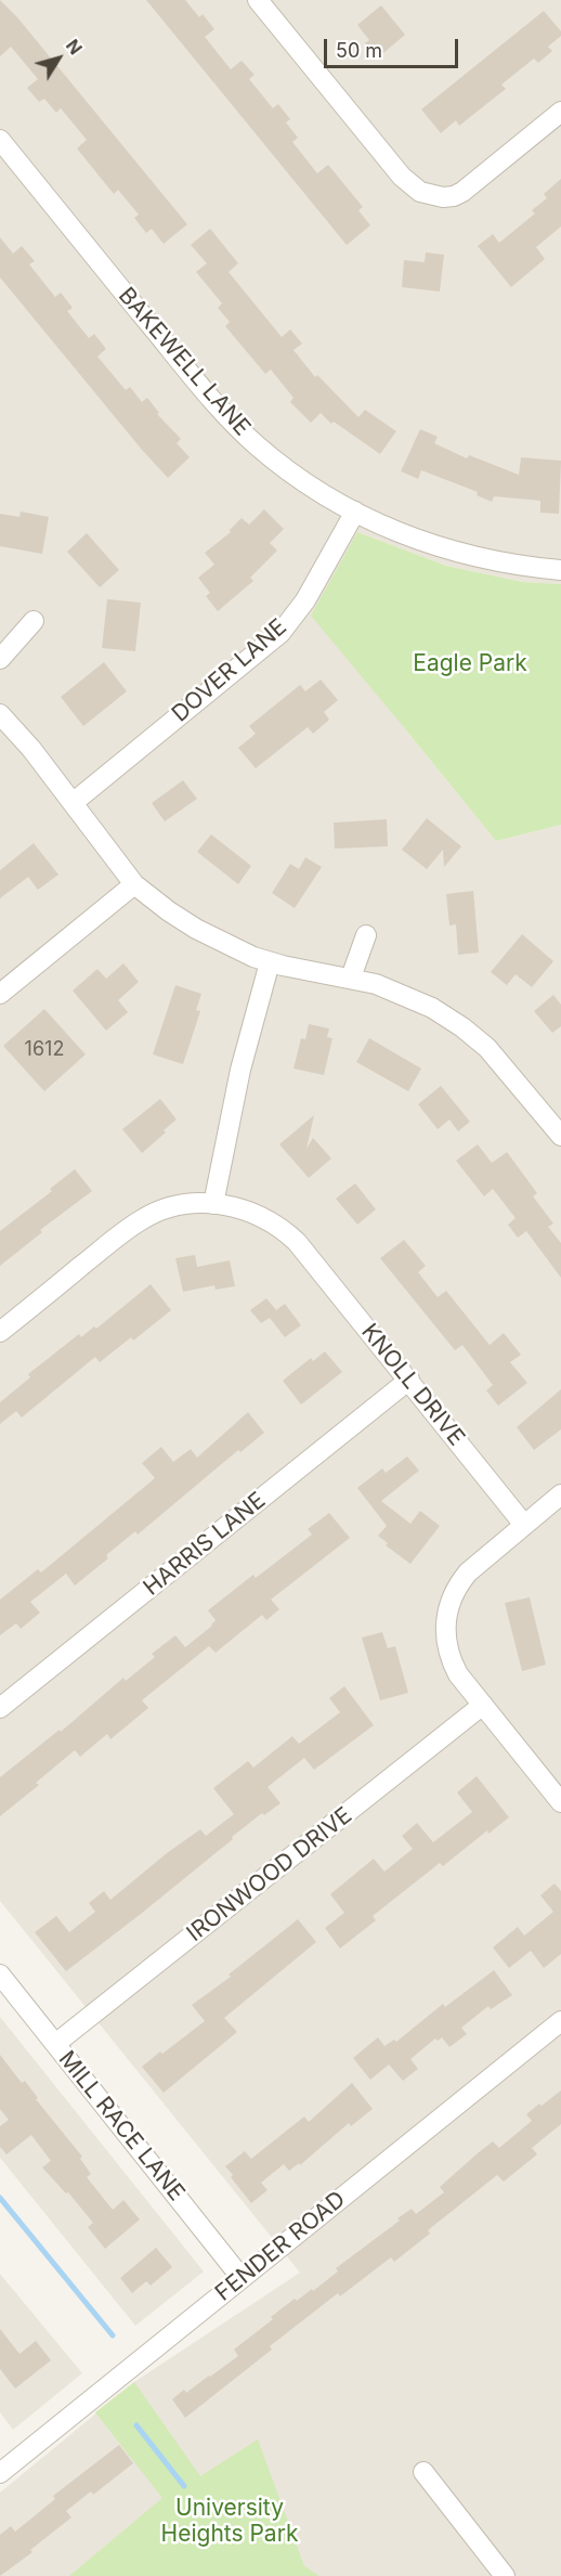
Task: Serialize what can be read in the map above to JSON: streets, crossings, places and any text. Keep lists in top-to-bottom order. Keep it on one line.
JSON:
{"streets":{"street":["BAKEWELL LANE","DOVER LANE","KNOLL DRIVE","HARRIS LANE","IRONWOOD DRIVE","MILL RACE LANE","FENDER ROAD"]},"crossings":[["BAKEWELL LANE","DOVER LANE"],["KNOLL DRIVE","HARRIS LANE"],["IRONWOOD DRIVE","MILL RACE LANE"],["MILL RACE LANE","FENDER ROAD"]],"parks":["Eagle Park","University Heights Park"],"house_numbers":["1612"],"scale_bar":"50 m","north":"top right"}
